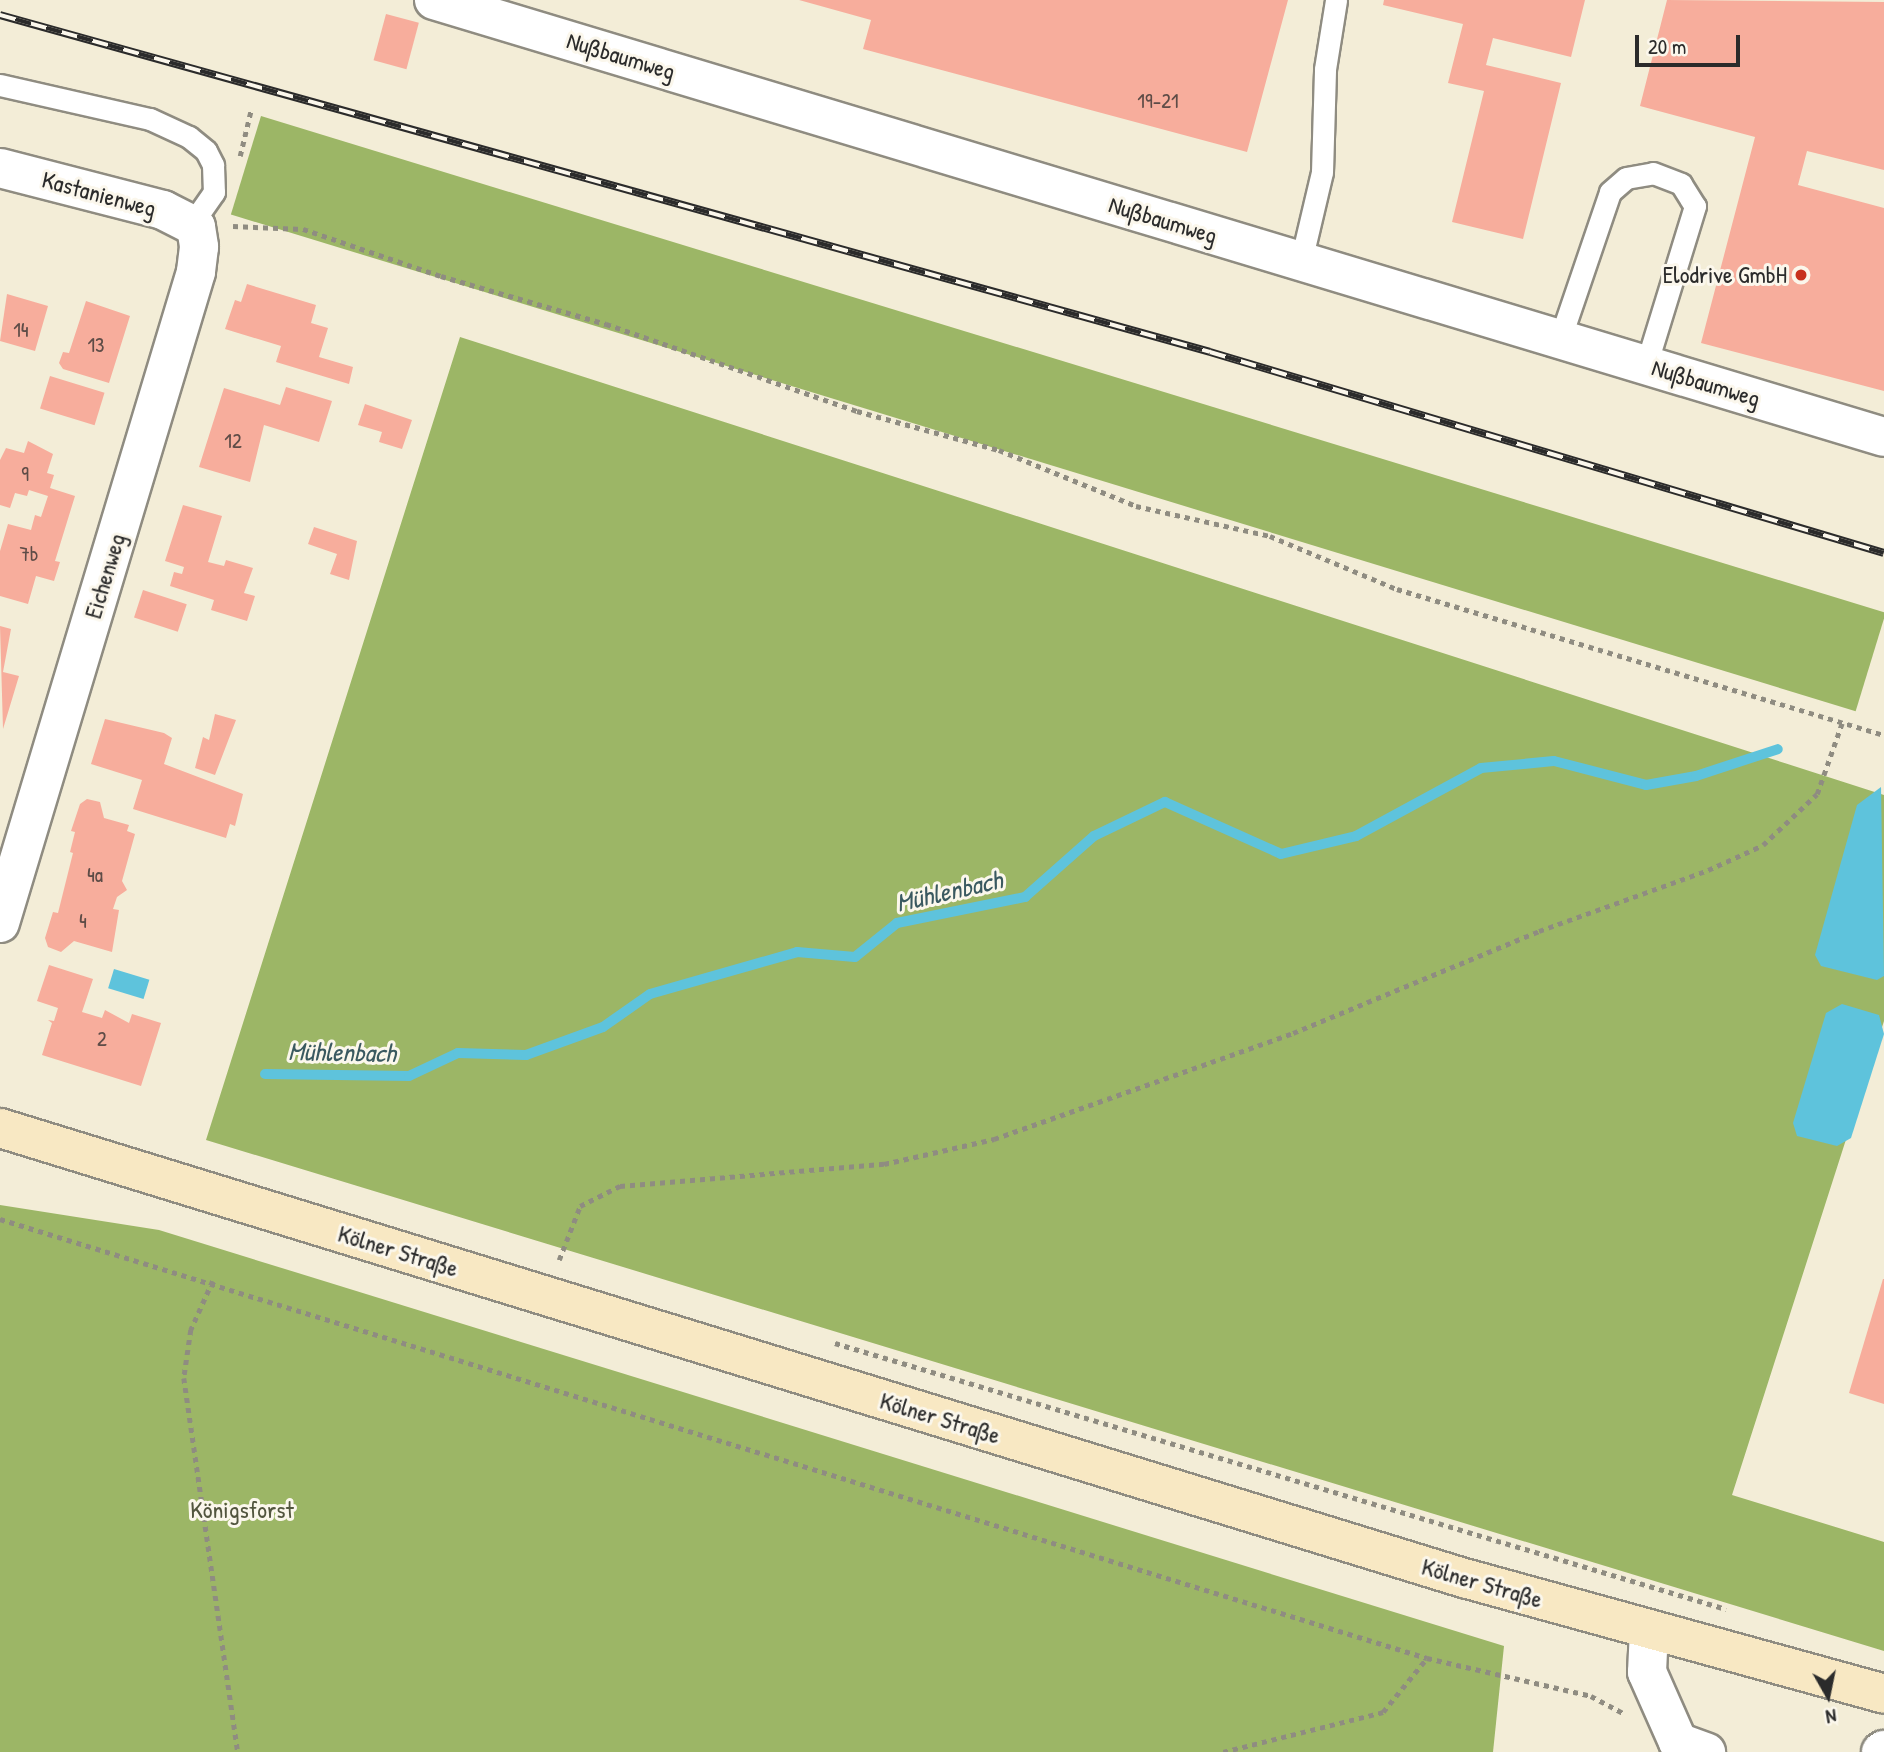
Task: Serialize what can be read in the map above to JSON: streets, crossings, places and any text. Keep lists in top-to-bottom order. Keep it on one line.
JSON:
{"streets":{"main road":["Kölner Straße"],"street":["Nußbaumweg","Kastanienweg","Eichenweg"]},"crossings":[["Kastanienweg","Eichenweg"]],"water":["Mühlenbach"],"parks":["Königsforst"],"places":["Elodrive GmbH"],"house_numbers":["19-21","14","13","12","9","7b","4a","4","2"],"scale_bar":"20 m","north":"bottom"}
